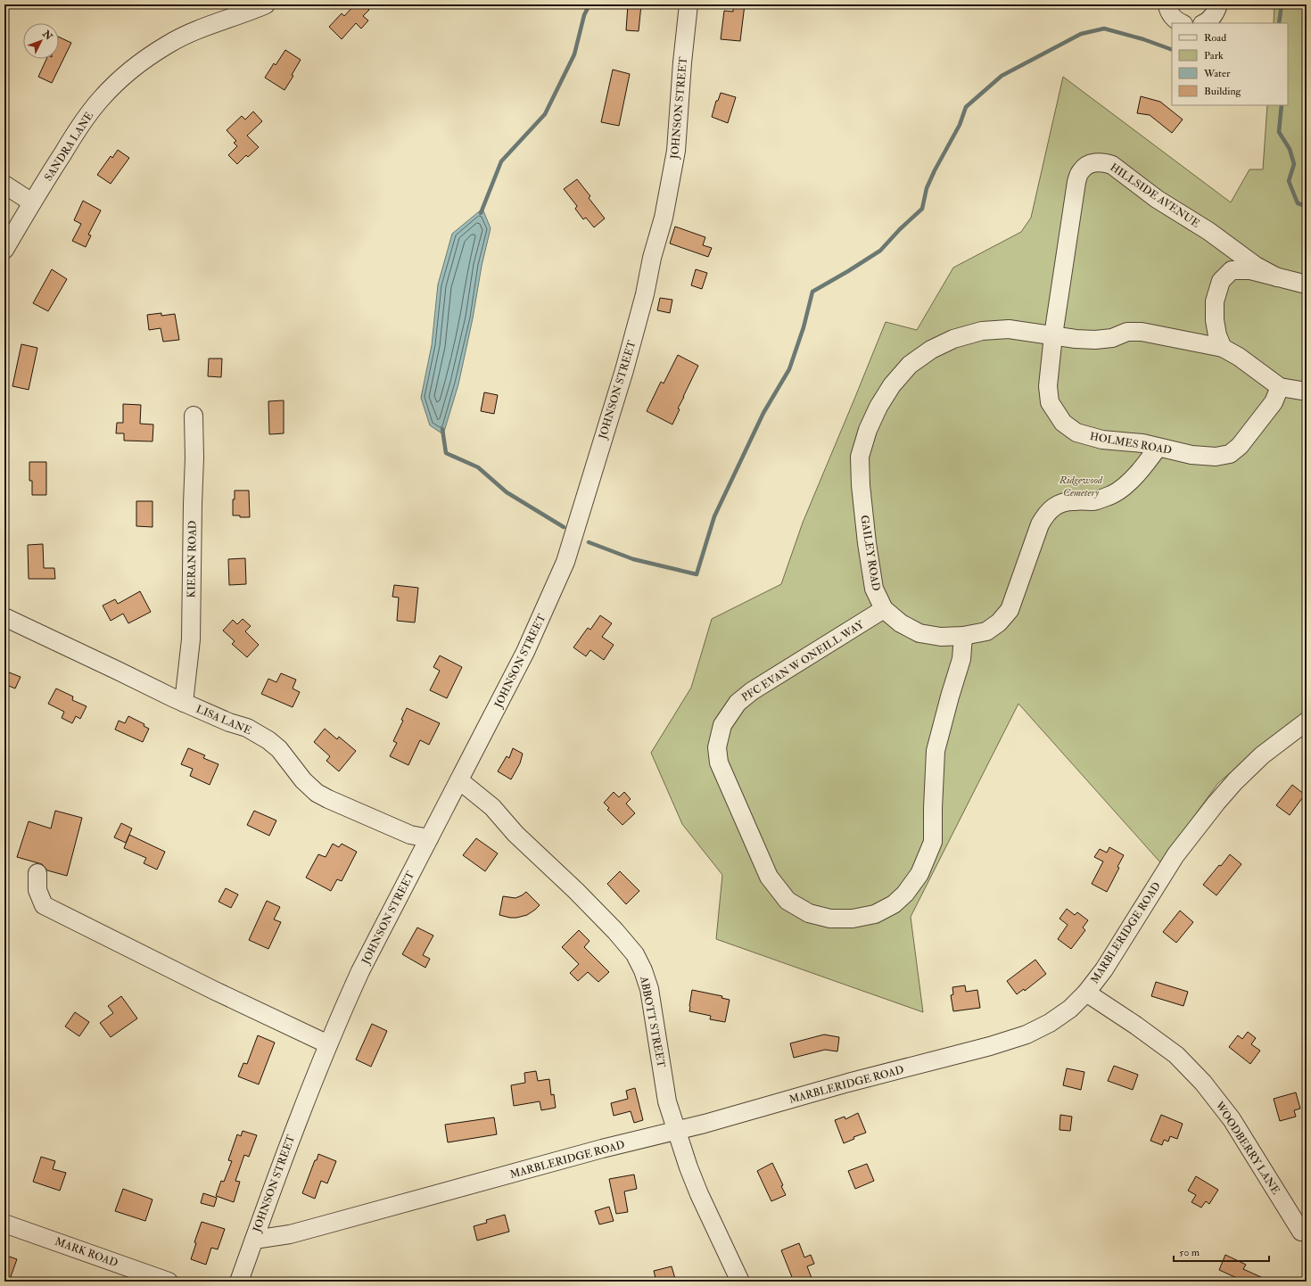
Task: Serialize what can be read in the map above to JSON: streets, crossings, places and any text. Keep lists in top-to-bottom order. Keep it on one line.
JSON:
{"streets":{"street":["JOHNSON STREET","SANDRA LANE","HILLSIDE AVENUE","HOLMES ROAD","GAILEY ROAD","KIERAN ROAD","PFC EVAN W ONEILL WAY","LISA LANE","MARBLERIDGE ROAD","ABBOTT STREET","WOODBERRY LANE","MARK ROAD"]},"crossings":[["JOHNSON STREET","LISA LANE"],["JOHNSON STREET","MARBLERIDGE ROAD"],["JOHNSON STREET","ABBOTT STREET"],["HILLSIDE AVENUE","HOLMES ROAD"],["HILLSIDE AVENUE","GAILEY ROAD"],["HOLMES ROAD","GAILEY ROAD"],["GAILEY ROAD","PFC EVAN W ONEILL WAY"],["KIERAN ROAD","LISA LANE"],["MARBLERIDGE ROAD","ABBOTT STREET"],["MARBLERIDGE ROAD","WOODBERRY LANE"]],"parks":["Ridgewood Cemetery"],"legend":["Road","Park","Water","Building"],"scale_bar":"50 m","north":"top right"}
